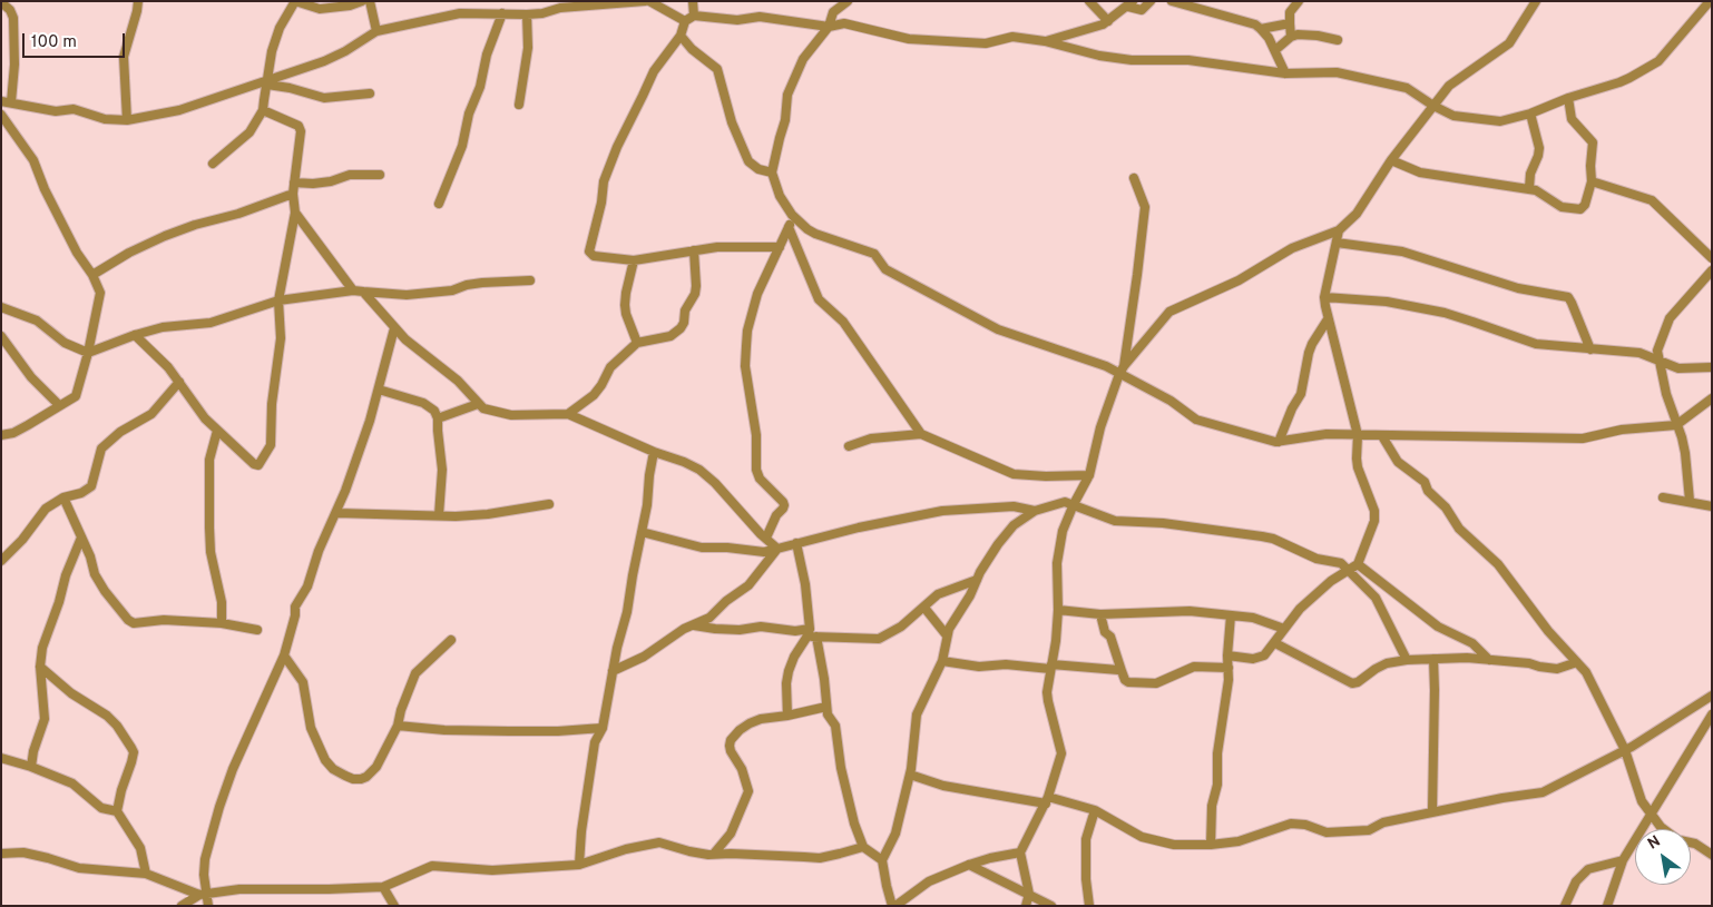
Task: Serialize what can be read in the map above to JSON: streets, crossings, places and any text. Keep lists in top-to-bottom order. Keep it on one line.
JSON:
{"scale_bar":"100 m","north":"top left"}
